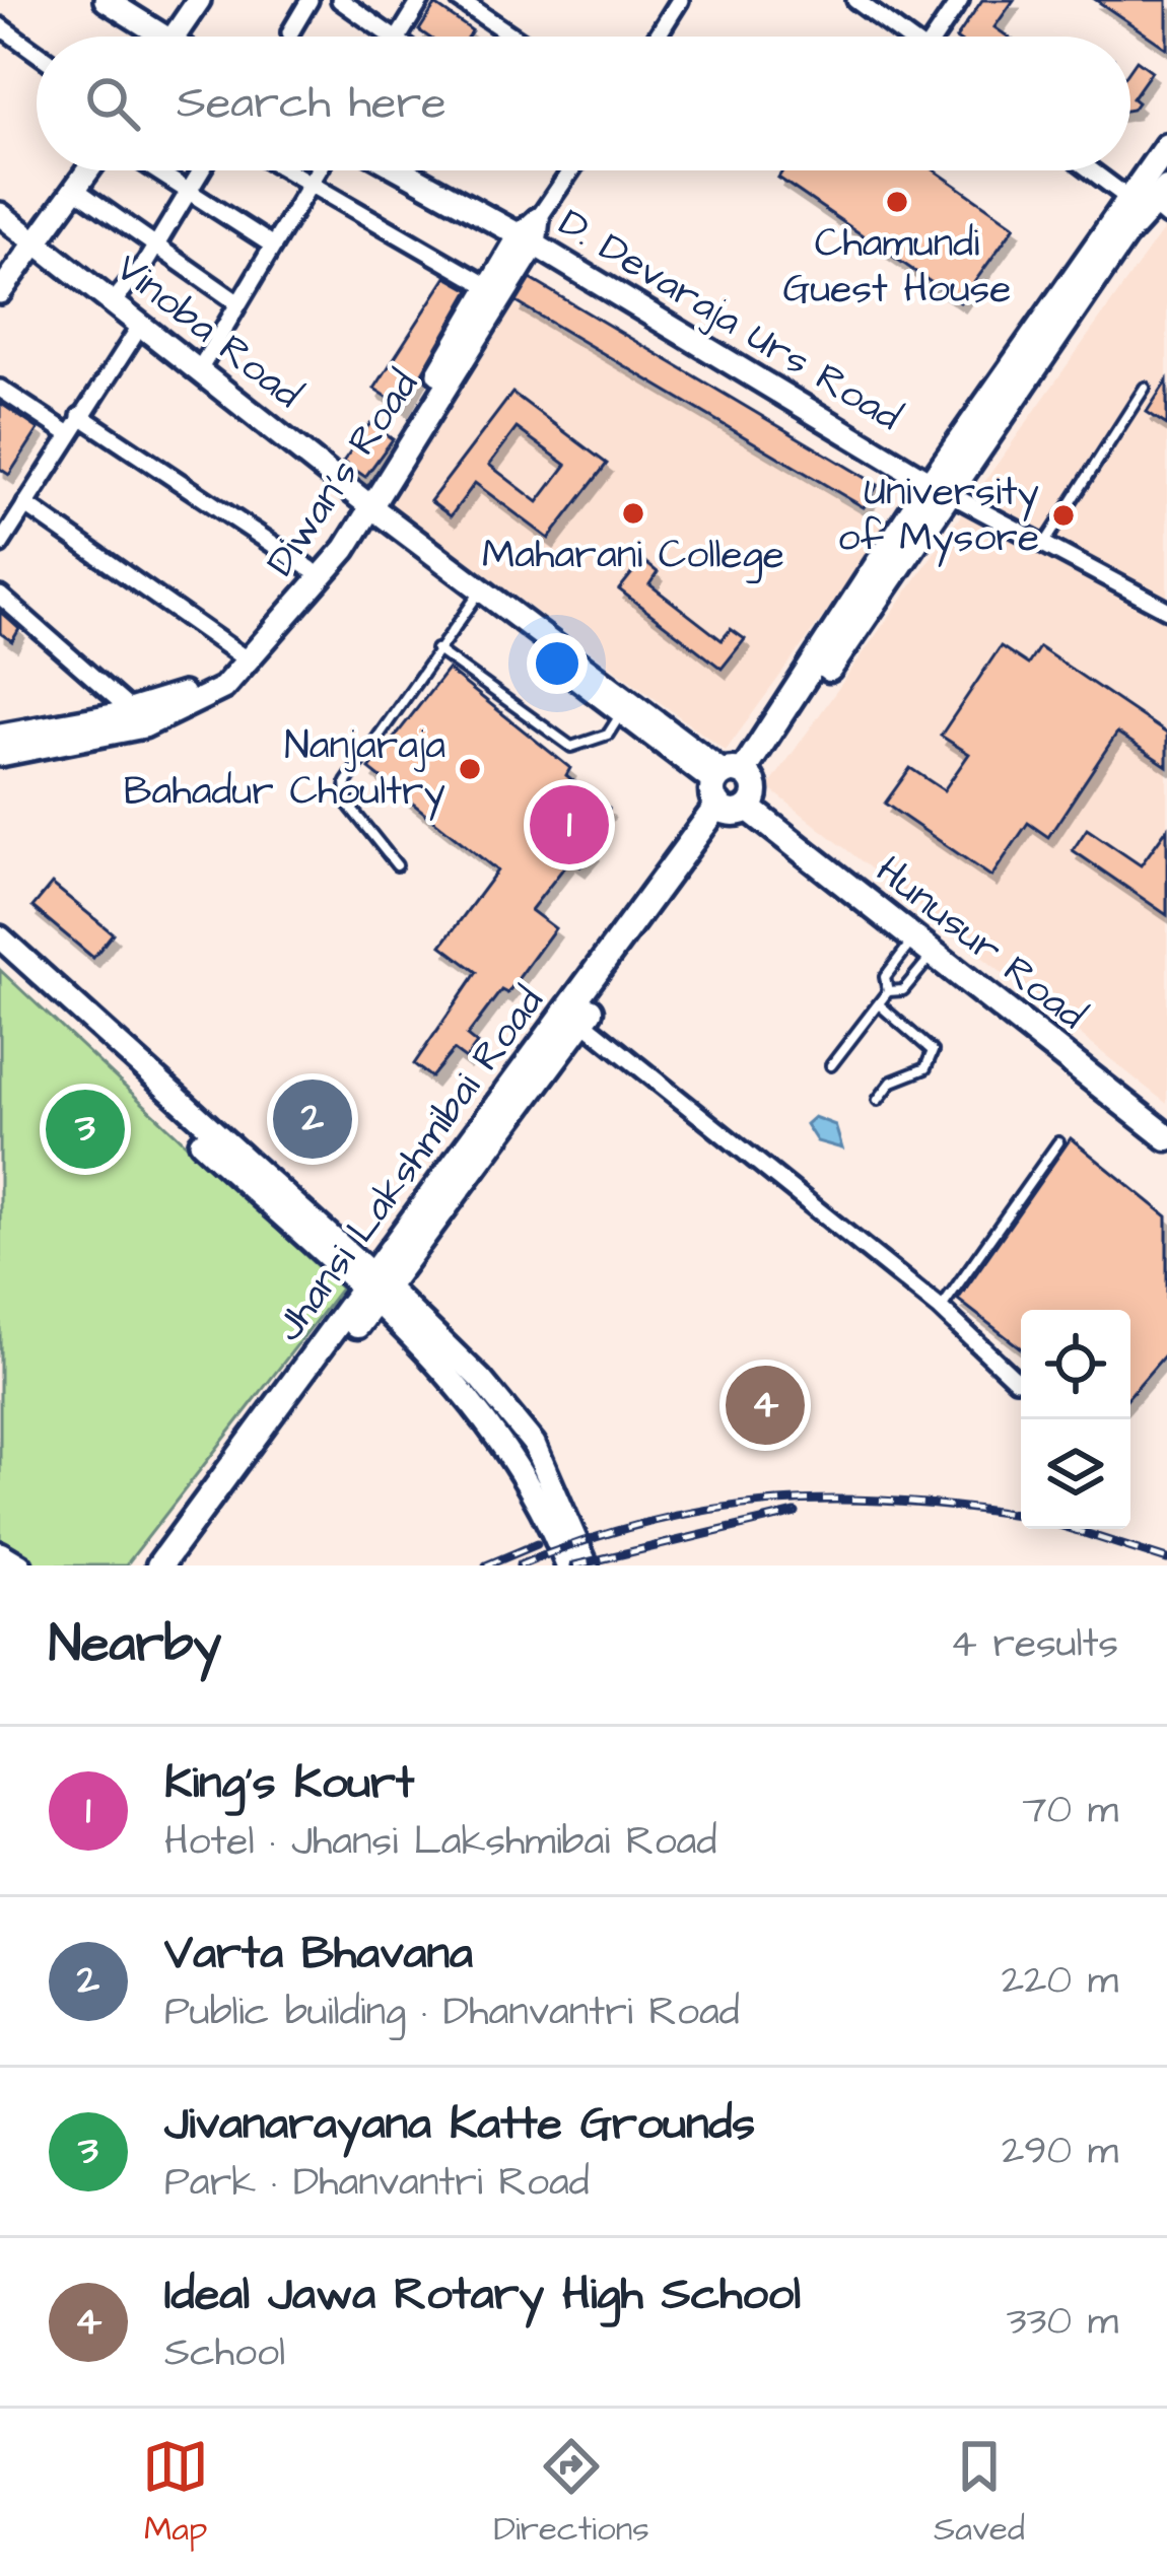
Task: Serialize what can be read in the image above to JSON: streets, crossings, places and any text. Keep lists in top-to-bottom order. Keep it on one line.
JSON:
{"streets":{"main road":["Hunusur Road","Jhansi Lakshmibai Road"],"street":["D. Devaraja Urs Road","Vinoba Road","Diwan's Road"]},"crossings":[["D. Devaraja Urs Road","Diwan's Road"],["D. Devaraja Urs Road","Jhansi Lakshmibai Road"],["Vinoba Road","Diwan's Road"],["Vinoba Road","Hunusur Road"],["Vinoba Road","Jhansi Lakshmibai Road"],["Hunusur Road","Jhansi Lakshmibai Road"]],"places":["Chamundi Guest House","Maharani College","University of Mysore","Nanjaraja Bahadur Choultry"],"page":{"search":"Search here","pins":["1","2","3","4"],"heading":["Nearby","4 results"],"list":[{"mark":"1","name":"King's Kourt","note":"Hotel · Jhansi Lakshmibai Road","value":"70 m"},{"mark":"2","name":"Varta Bhavana","note":"Public building · Dhanvantri Road","value":"220 m"},{"mark":"3","name":"Jivanarayana Katte Grounds","note":"Park · Dhanvantri Road","value":"290 m"},{"mark":"4","name":"Ideal Jawa Rotary High School","note":"School","value":"330 m"}],"nav":["Map","Directions","Saved"]}}
